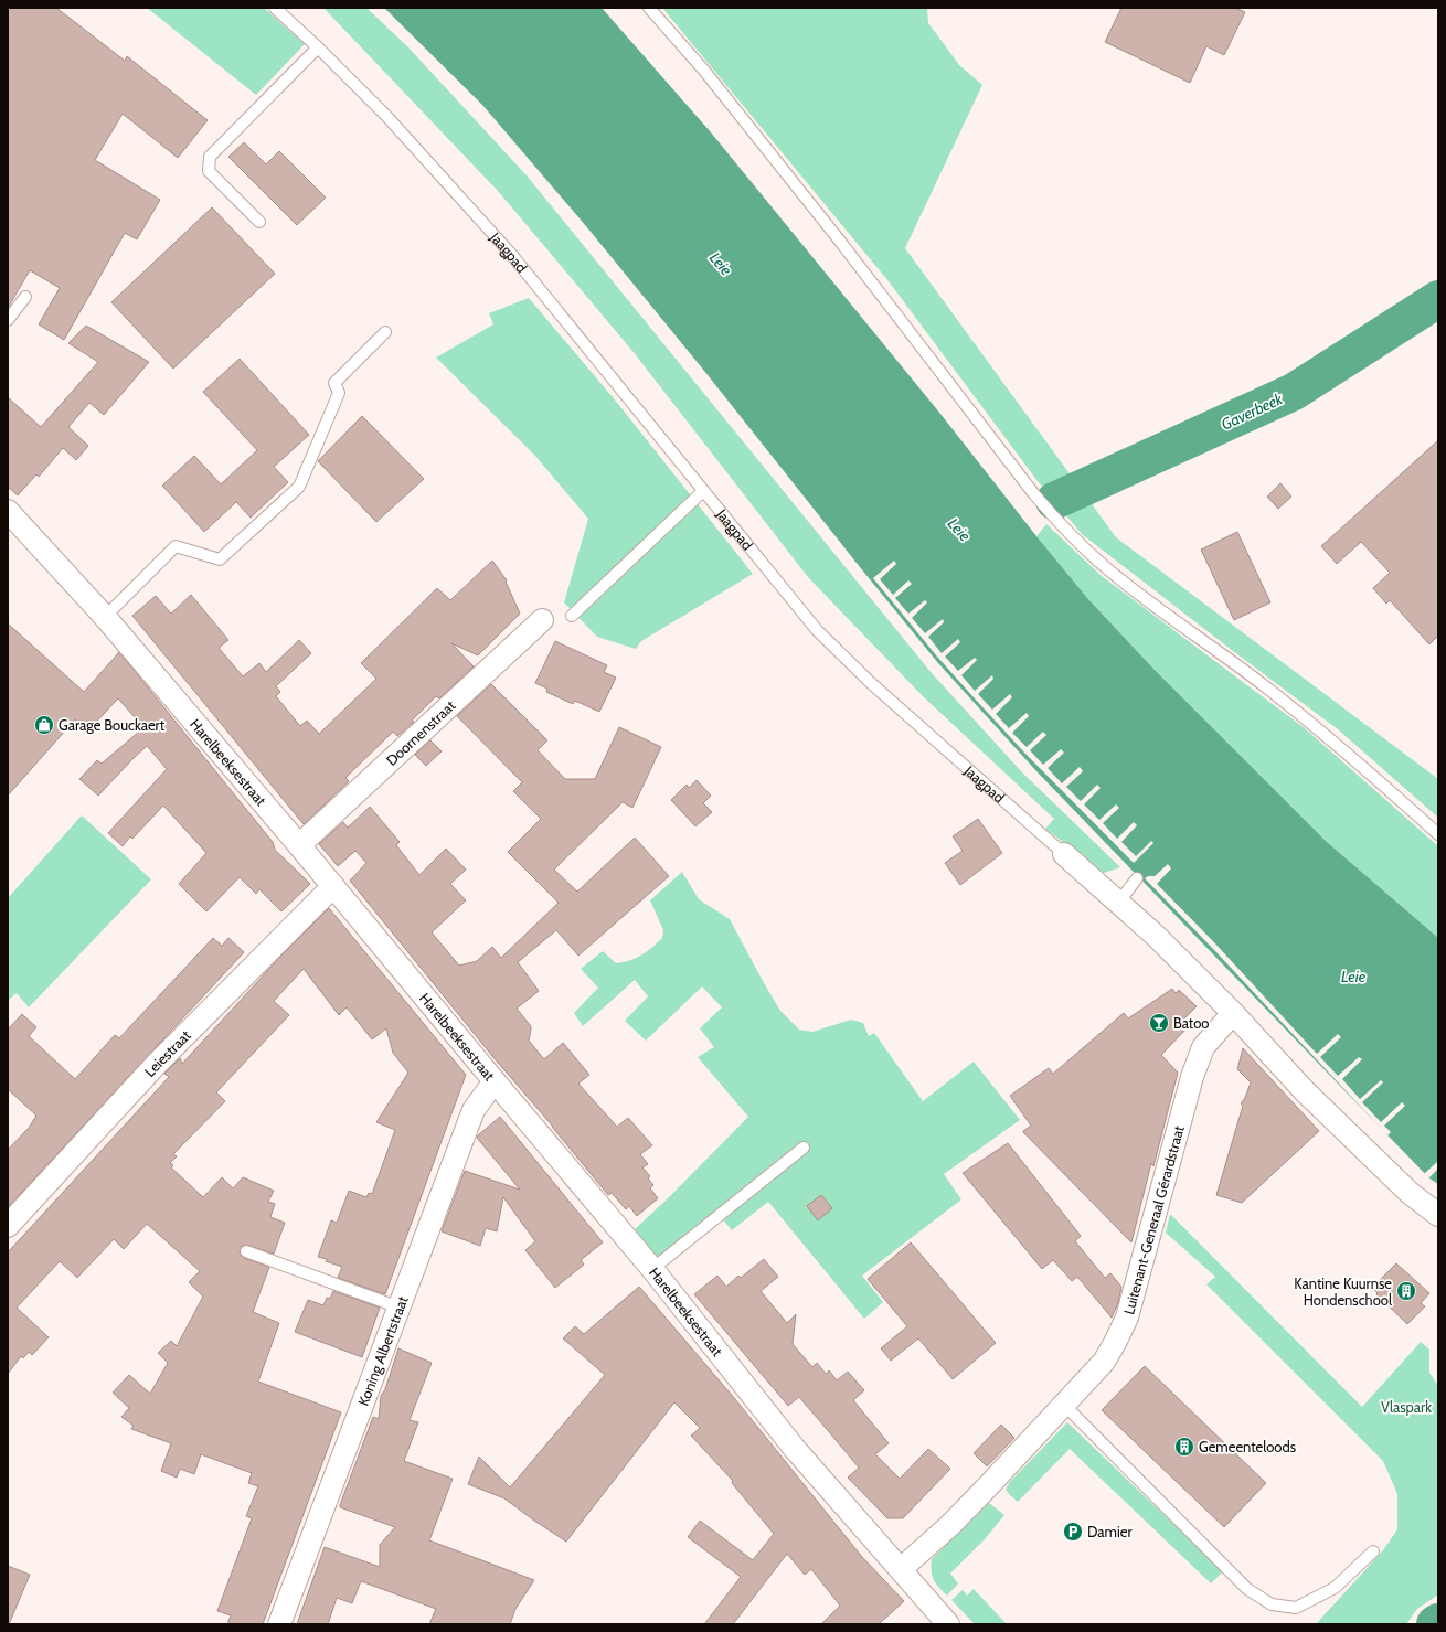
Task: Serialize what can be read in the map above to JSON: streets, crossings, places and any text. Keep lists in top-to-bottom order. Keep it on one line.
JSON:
{"streets":{"street":["Jaagpad","Doornenstraat","Harelbeeksestraat","Leiestraat","Luitenant-Generaal Gérardstraat","Koning Albertstraat"]},"crossings":[["Jaagpad","Luitenant-Generaal Gérardstraat"],["Doornenstraat","Harelbeeksestraat"],["Harelbeeksestraat","Leiestraat"],["Harelbeeksestraat","Luitenant-Generaal Gérardstraat"],["Harelbeeksestraat","Koning Albertstraat"]],"water":["Leie","Gaverbeek"],"parks":["Vlaspark"],"places":{"shop":["Garage Bouckaert"],"bar":["Batoo"],"building":["Kantine Kuurnse Hondenschool","Gemeenteloods"],"parking":["Damier"]}}
